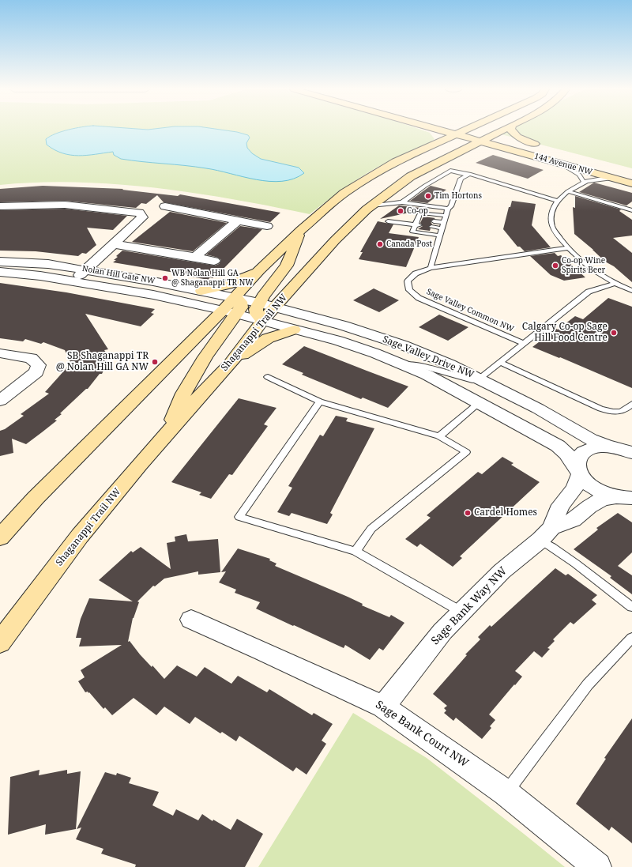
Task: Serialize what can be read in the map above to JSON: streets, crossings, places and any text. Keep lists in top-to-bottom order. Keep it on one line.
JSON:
{"streets":{"main road":["144 Avenue NW","Shaganappi Trail NW"],"street":["Nolan Hill Gate NW","Sage Valley Drive NW","Sage Bank Way NW","Sage Bank Court NW"],"lane":["Sage Valley Common NW"]},"crossings":[["144 Avenue NW","Shaganappi Trail NW"],["Nolan Hill Gate NW","Sage Valley Drive NW"],["Shaganappi Trail NW","Sage Valley Drive NW"],["Sage Valley Drive NW","Sage Bank Way NW"],["Sage Bank Way NW","Sage Bank Court NW"]],"places":["Tim Hortons","Co-op","Canada Post","Co-op Wine Spirits Beer","WB Nolan Hill GA @ Shaganappi TR NW","Calgary Co-op Sage Hill Food Centre","SB Shaganappi TR @ Nolan Hill GA NW","Cardel Homes"]}
